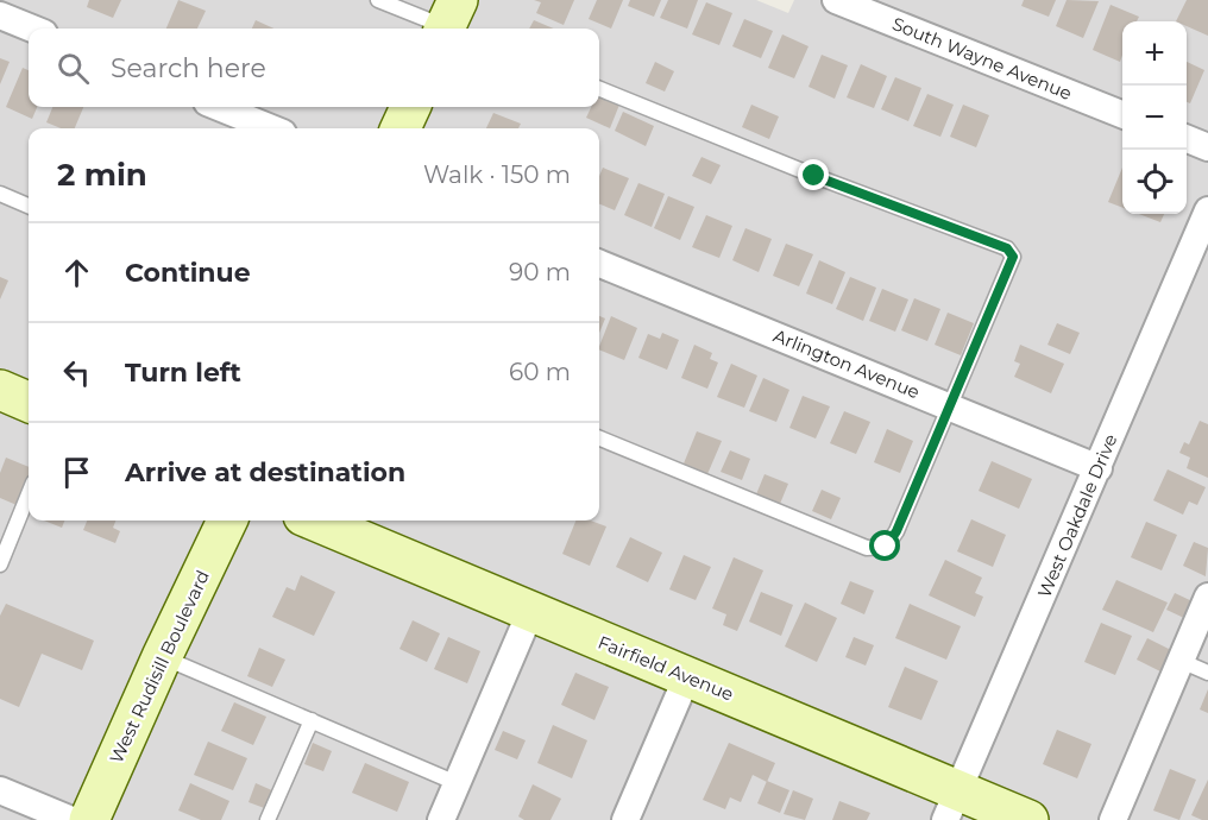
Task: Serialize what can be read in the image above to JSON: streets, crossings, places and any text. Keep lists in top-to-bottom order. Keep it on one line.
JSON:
{"streets":{"main road":["West Rudisill Boulevard","Fairfield Avenue"],"street":["South Wayne Avenue","Arlington Avenue","West Oakdale Drive"]},"crossings":[["Arlington Avenue","West Oakdale Drive"],["West Oakdale Drive","Fairfield Avenue"]],"page":{"map_buttons":["+","−"],"search":"Search here","heading":["2 min","Walk · 150 m"],"list":[["Continue","90 m"],["Turn left","60 m"],"Arrive at destination"]}}
